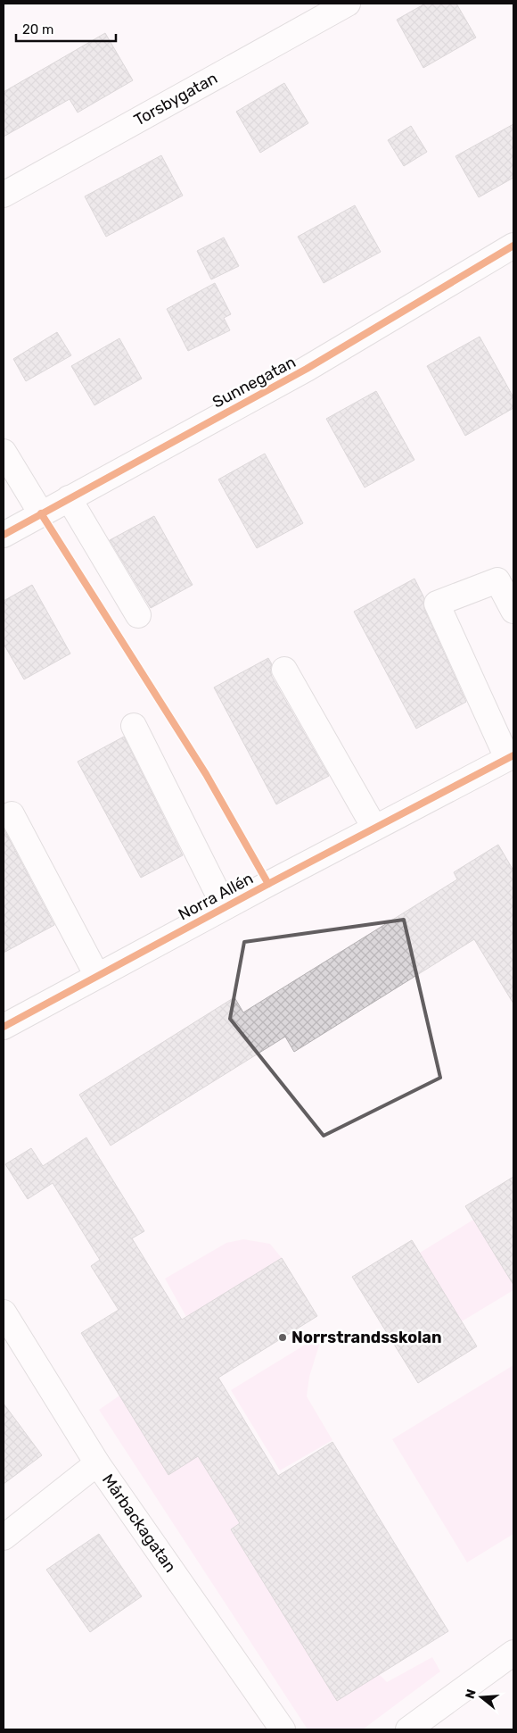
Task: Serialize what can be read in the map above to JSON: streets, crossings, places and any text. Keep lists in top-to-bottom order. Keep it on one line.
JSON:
{"streets":{"street":["Torsbygatan","Sunnegatan","Norra Allén","Mårbackagatan"]},"places":["Norrstrandsskolan"],"scale_bar":"20 m","north":"left"}
